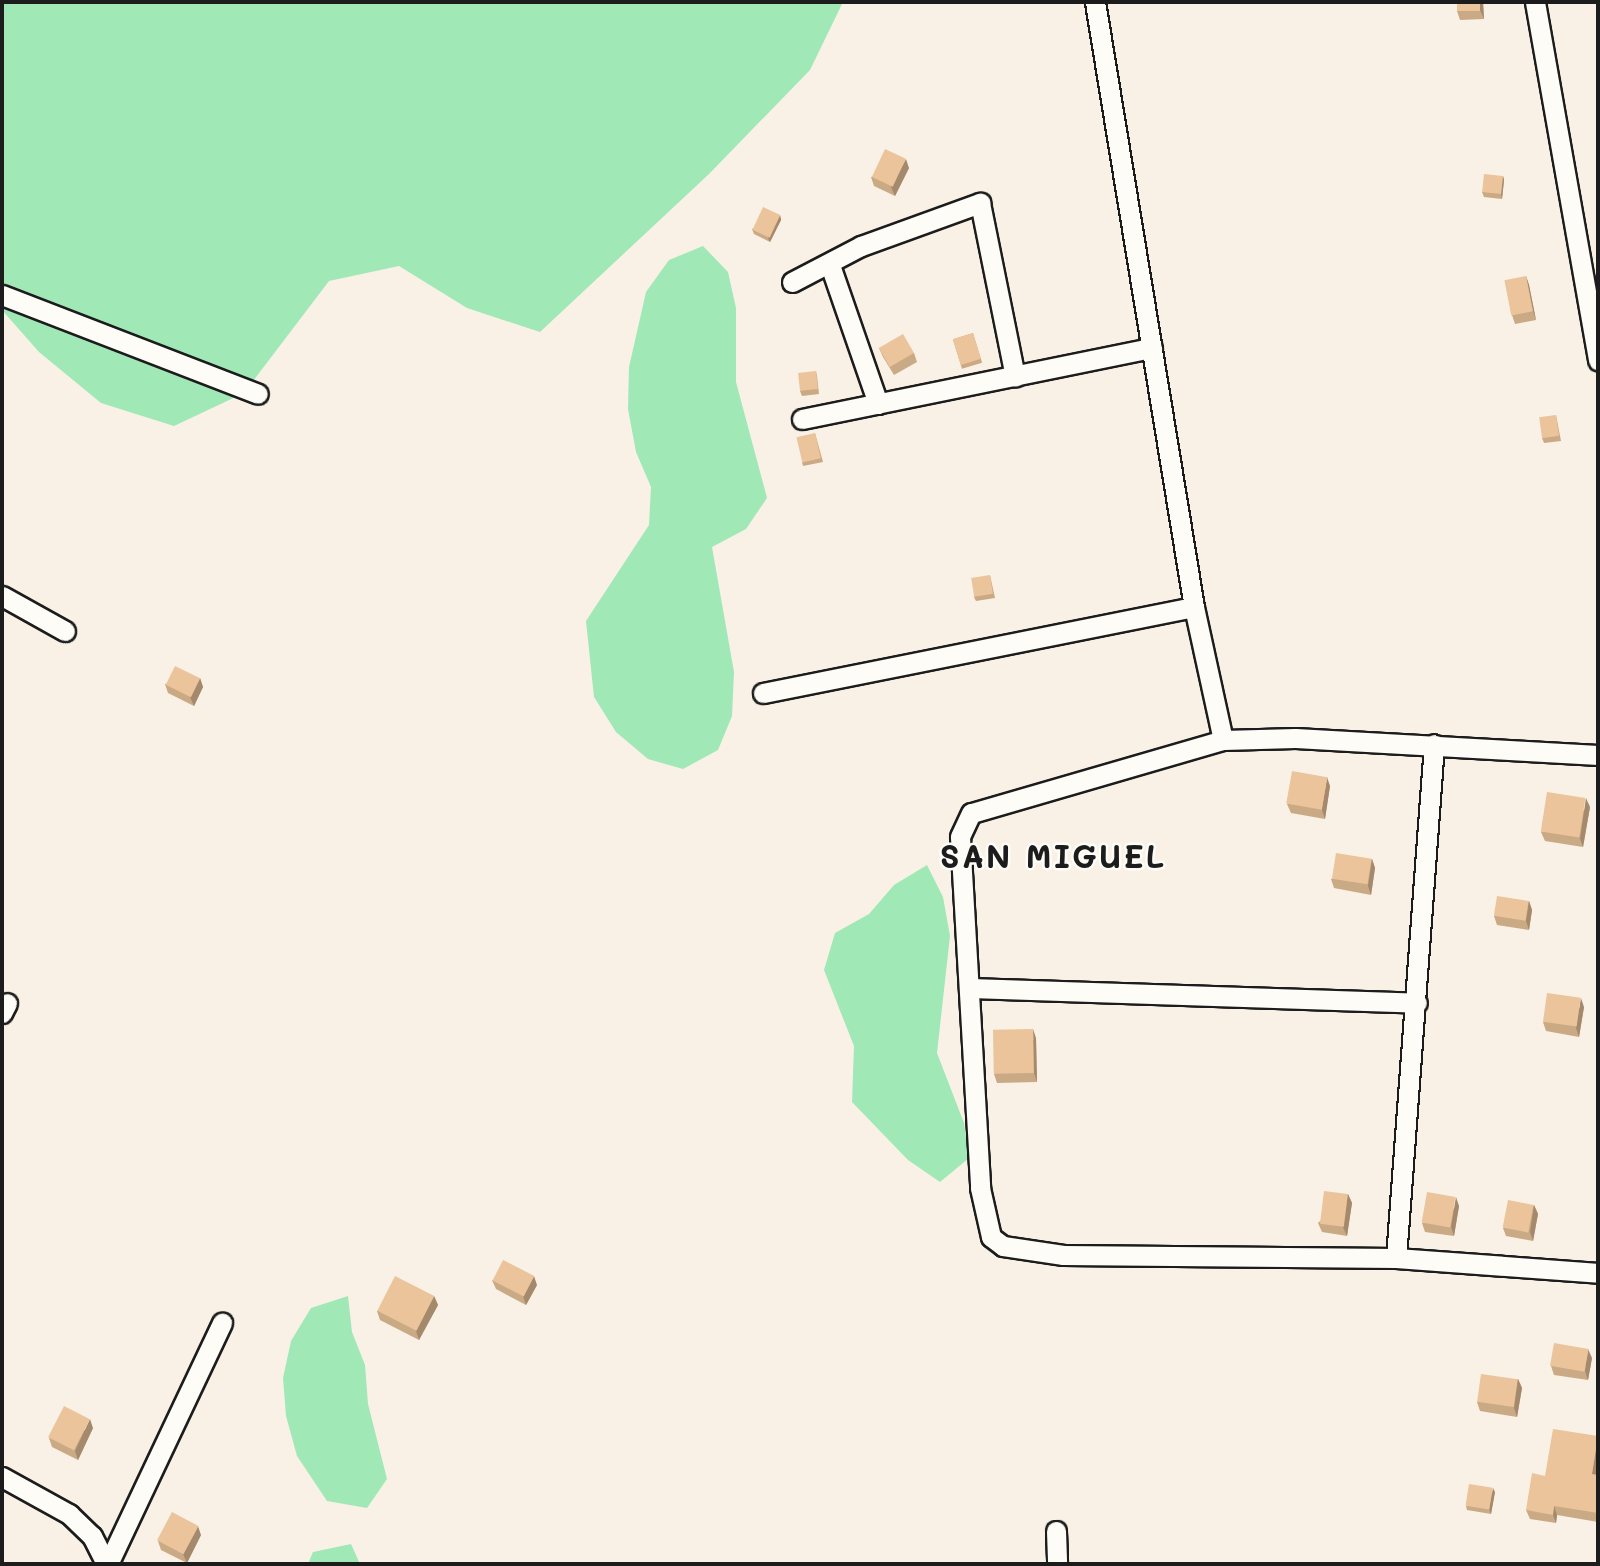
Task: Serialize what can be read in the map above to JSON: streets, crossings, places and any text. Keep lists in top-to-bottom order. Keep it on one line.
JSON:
{"districts":["SAN MIGUEL"]}
